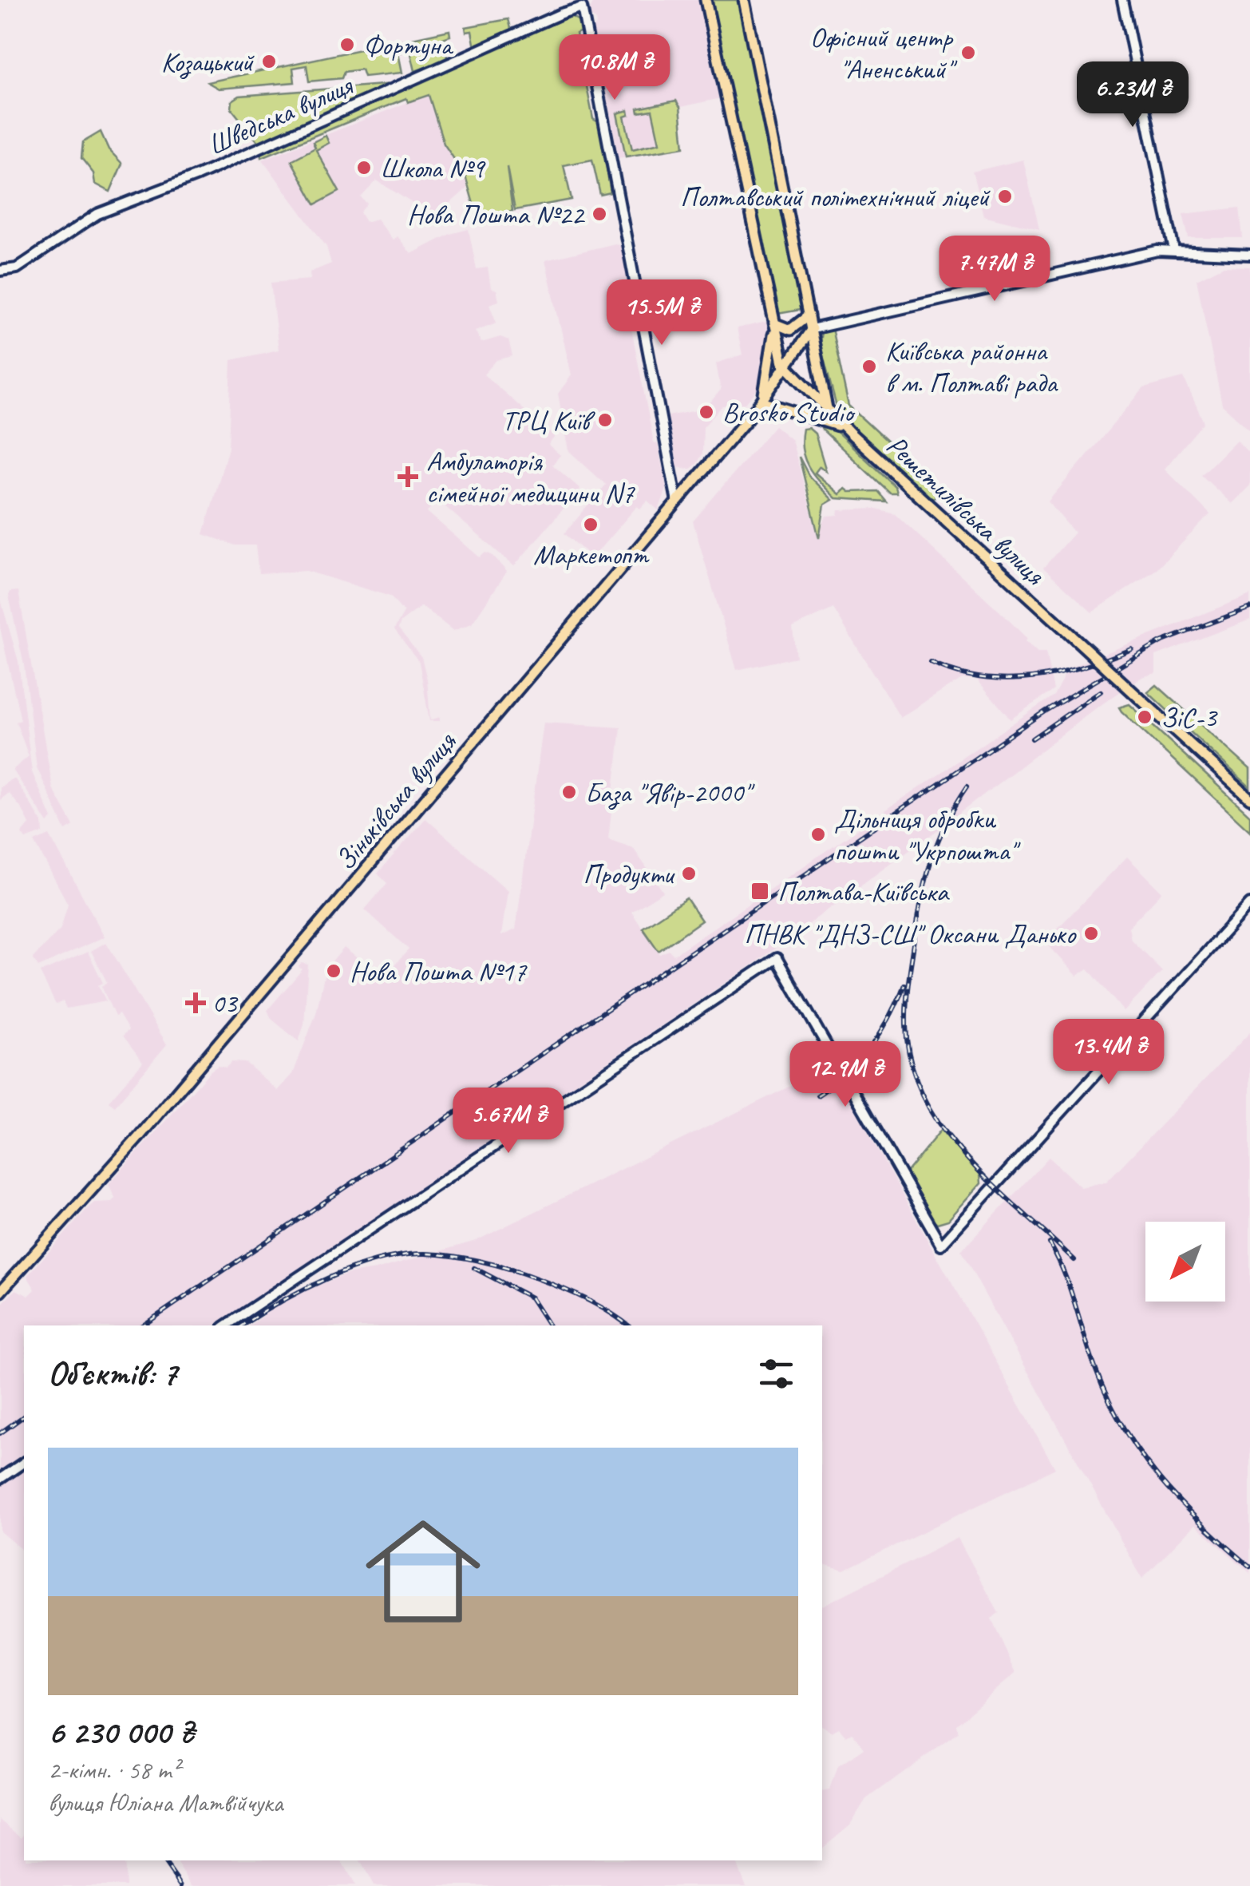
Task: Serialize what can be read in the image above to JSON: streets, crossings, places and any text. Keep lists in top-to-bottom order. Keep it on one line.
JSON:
{"streets":{"main road":["Решетилівська вулиця","Зіньківська вулиця"],"street":["Шведська вулиця"]},"crossings":[["Шведська вулиця","Зіньківська вулиця"],["Решетилівська вулиця","Зіньківська вулиця"]],"places":{"other":["Фортуна","Офісний центр \"Аненський\"","Козацький","Школа №9","Полтавський політехнічний ліцей","Нова Пошта №22","Київська районна в м. Полтаві рада","Brosko Studio","ТРЦ Київ","Маркетопт","ЗіС-3","База \"Явір-2000\"","Дільниця обробки пошти \"Укрпошта\"","Продукти","ПНВК \"ДНЗ-СШ\" Оксани Данько","Нова Пошта №17"],"health":["Амбулаторія сімейної медицини N7","03"],"transit":["Полтава-Київська"]},"north":"bottom left","page":{"price":["10.8M ₴","6.23M ₴","7.47M ₴","15.5M ₴","13.4M ₴","12.9M ₴","5.67M ₴"],"heading":"Об’єктів: 7","list":[{"name":"6 230 000 ₴","note":"2-кімн. · 58 m² · вулиця Юліана Матвійчука"}]}}
